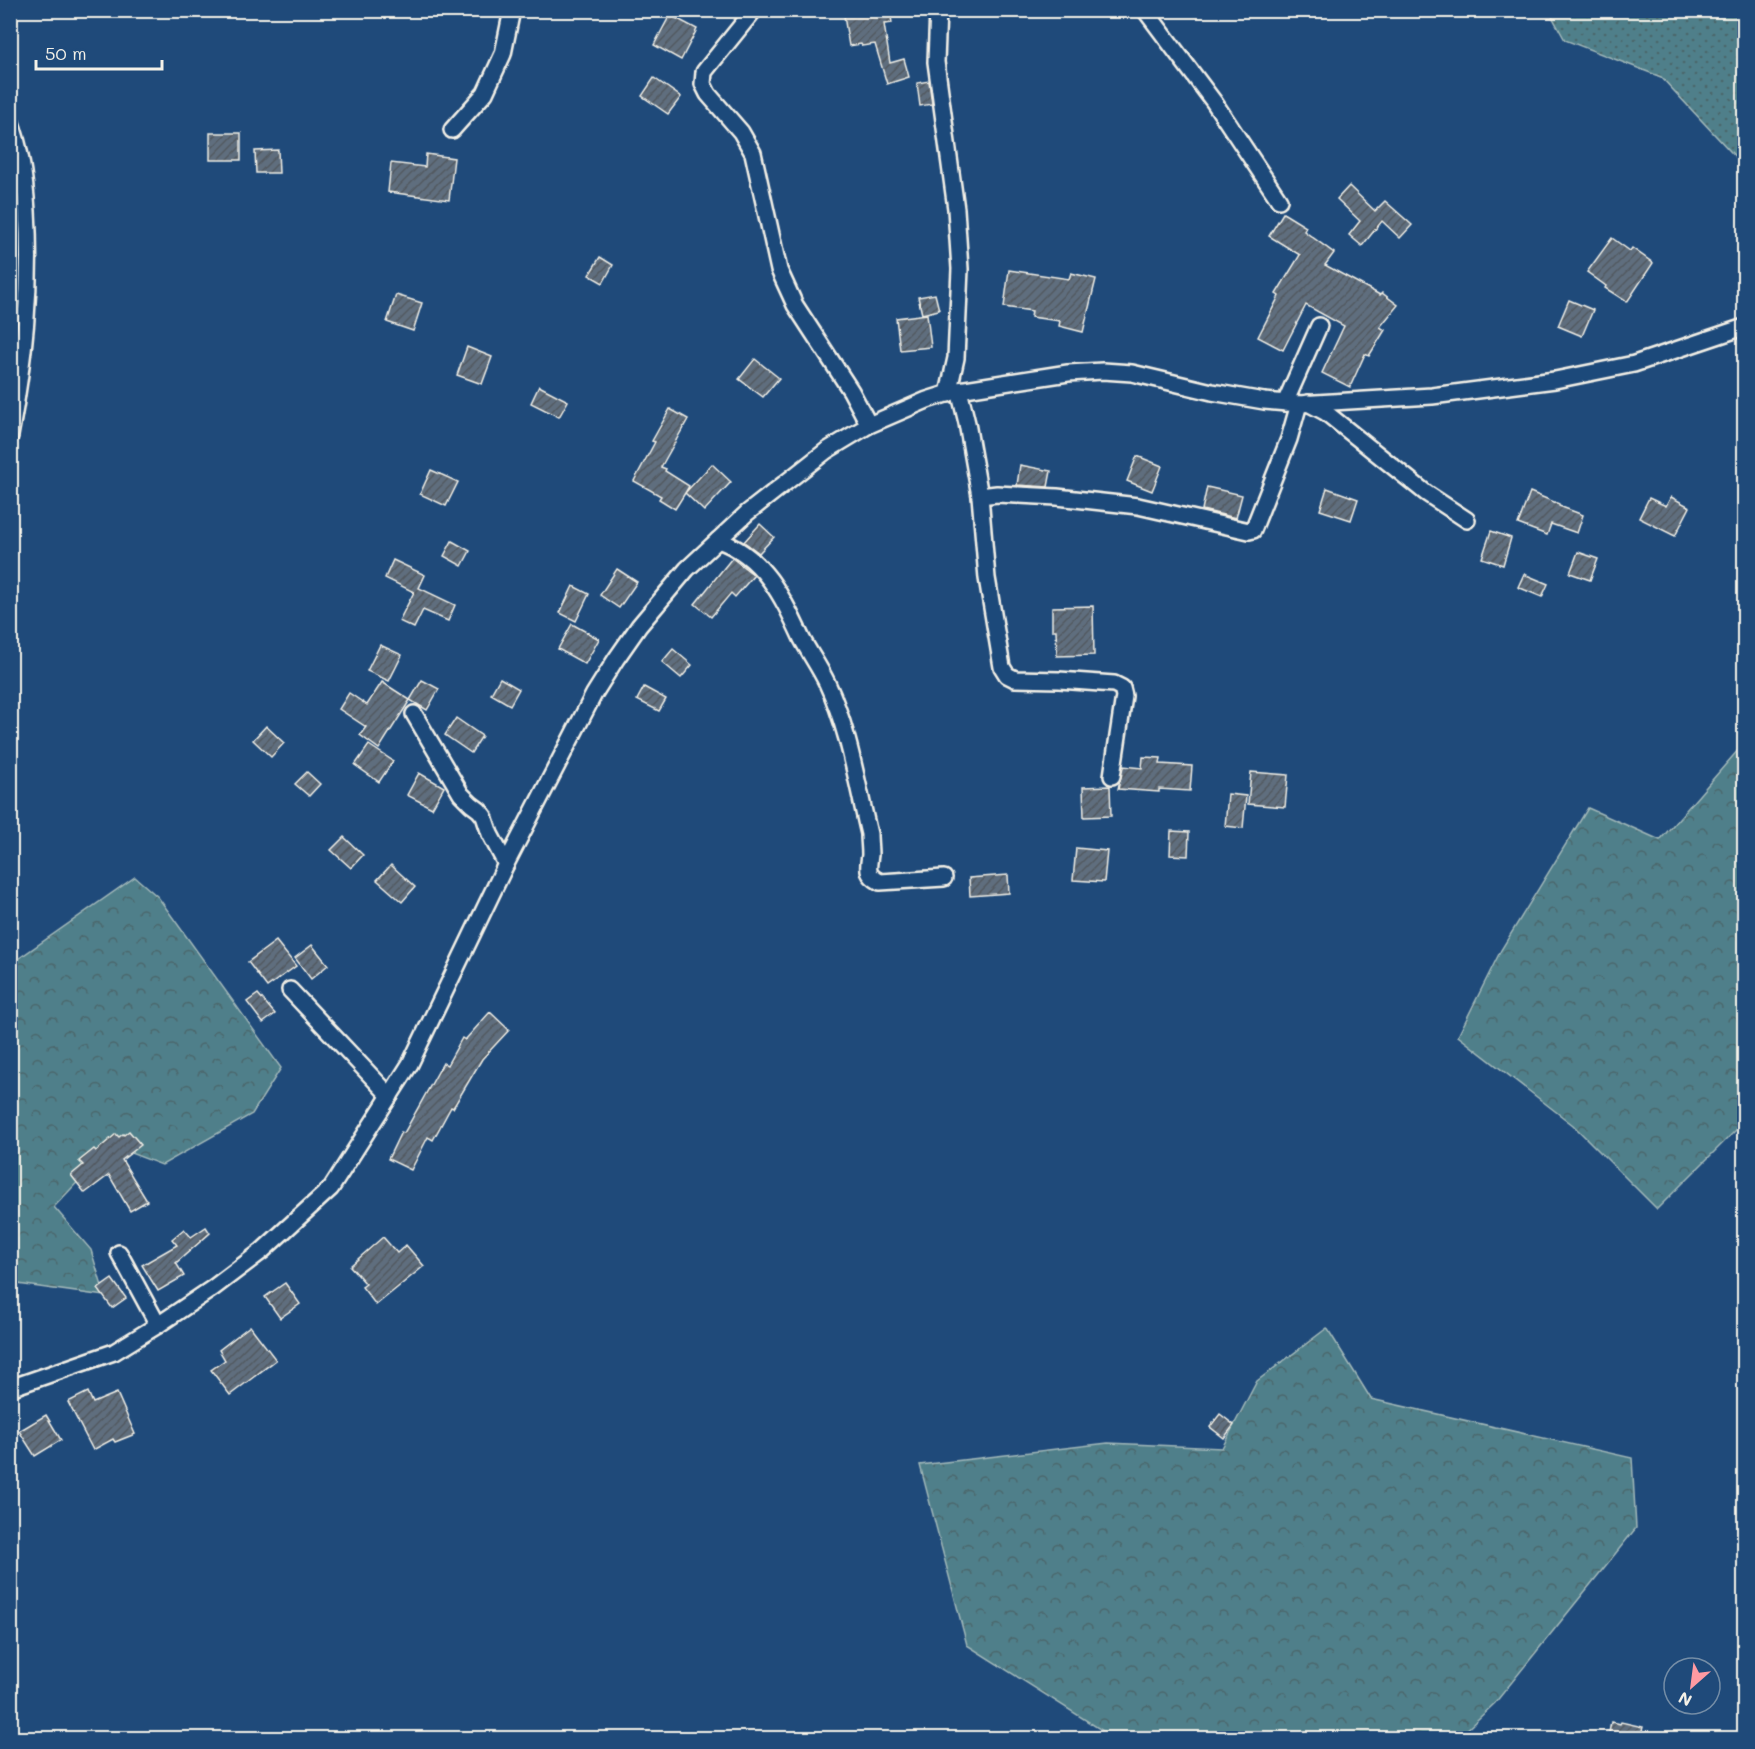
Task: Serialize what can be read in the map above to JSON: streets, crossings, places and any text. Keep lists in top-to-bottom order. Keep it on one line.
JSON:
{"scale_bar":"50 m","north":"bottom left"}
